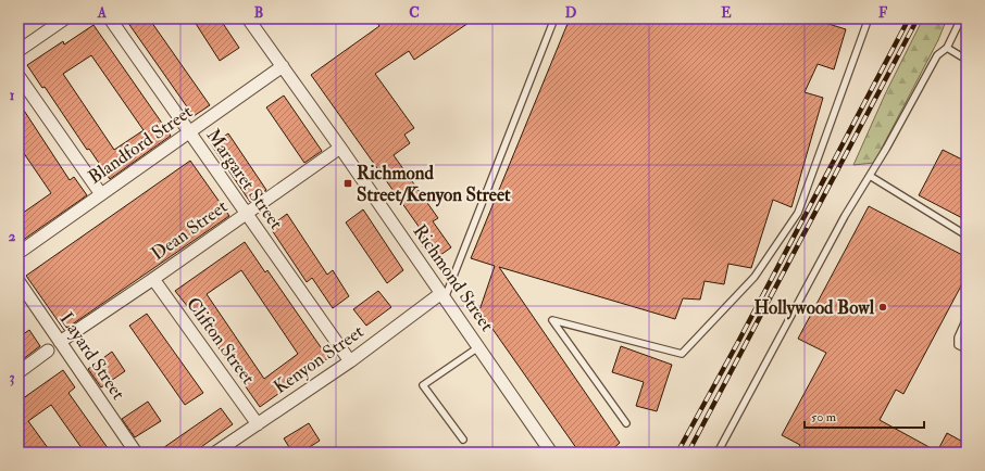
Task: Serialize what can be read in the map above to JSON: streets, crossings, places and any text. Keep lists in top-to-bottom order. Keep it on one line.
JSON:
{"streets":{"street":["Blandford Street","Margaret Street","Dean Street","Richmond Street","Clifton Street","Layard Street","Kenyon Street"]},"crossings":[["Blandford Street","Margaret Street"],["Blandford Street","Richmond Street"],["Margaret Street","Dean Street"],["Margaret Street","Kenyon Street"],["Dean Street","Richmond Street"],["Dean Street","Clifton Street"],["Dean Street","Layard Street"],["Richmond Street","Kenyon Street"],["Clifton Street","Kenyon Street"]],"places":{"transit":["Richmond Street/Kenyon Street"],"other":["Hollywood Bowl"]},"scale_bar":"50 m","grid":{"columns":["A","B","C","D","E","F"],"rows":["1","2","3"]}}
